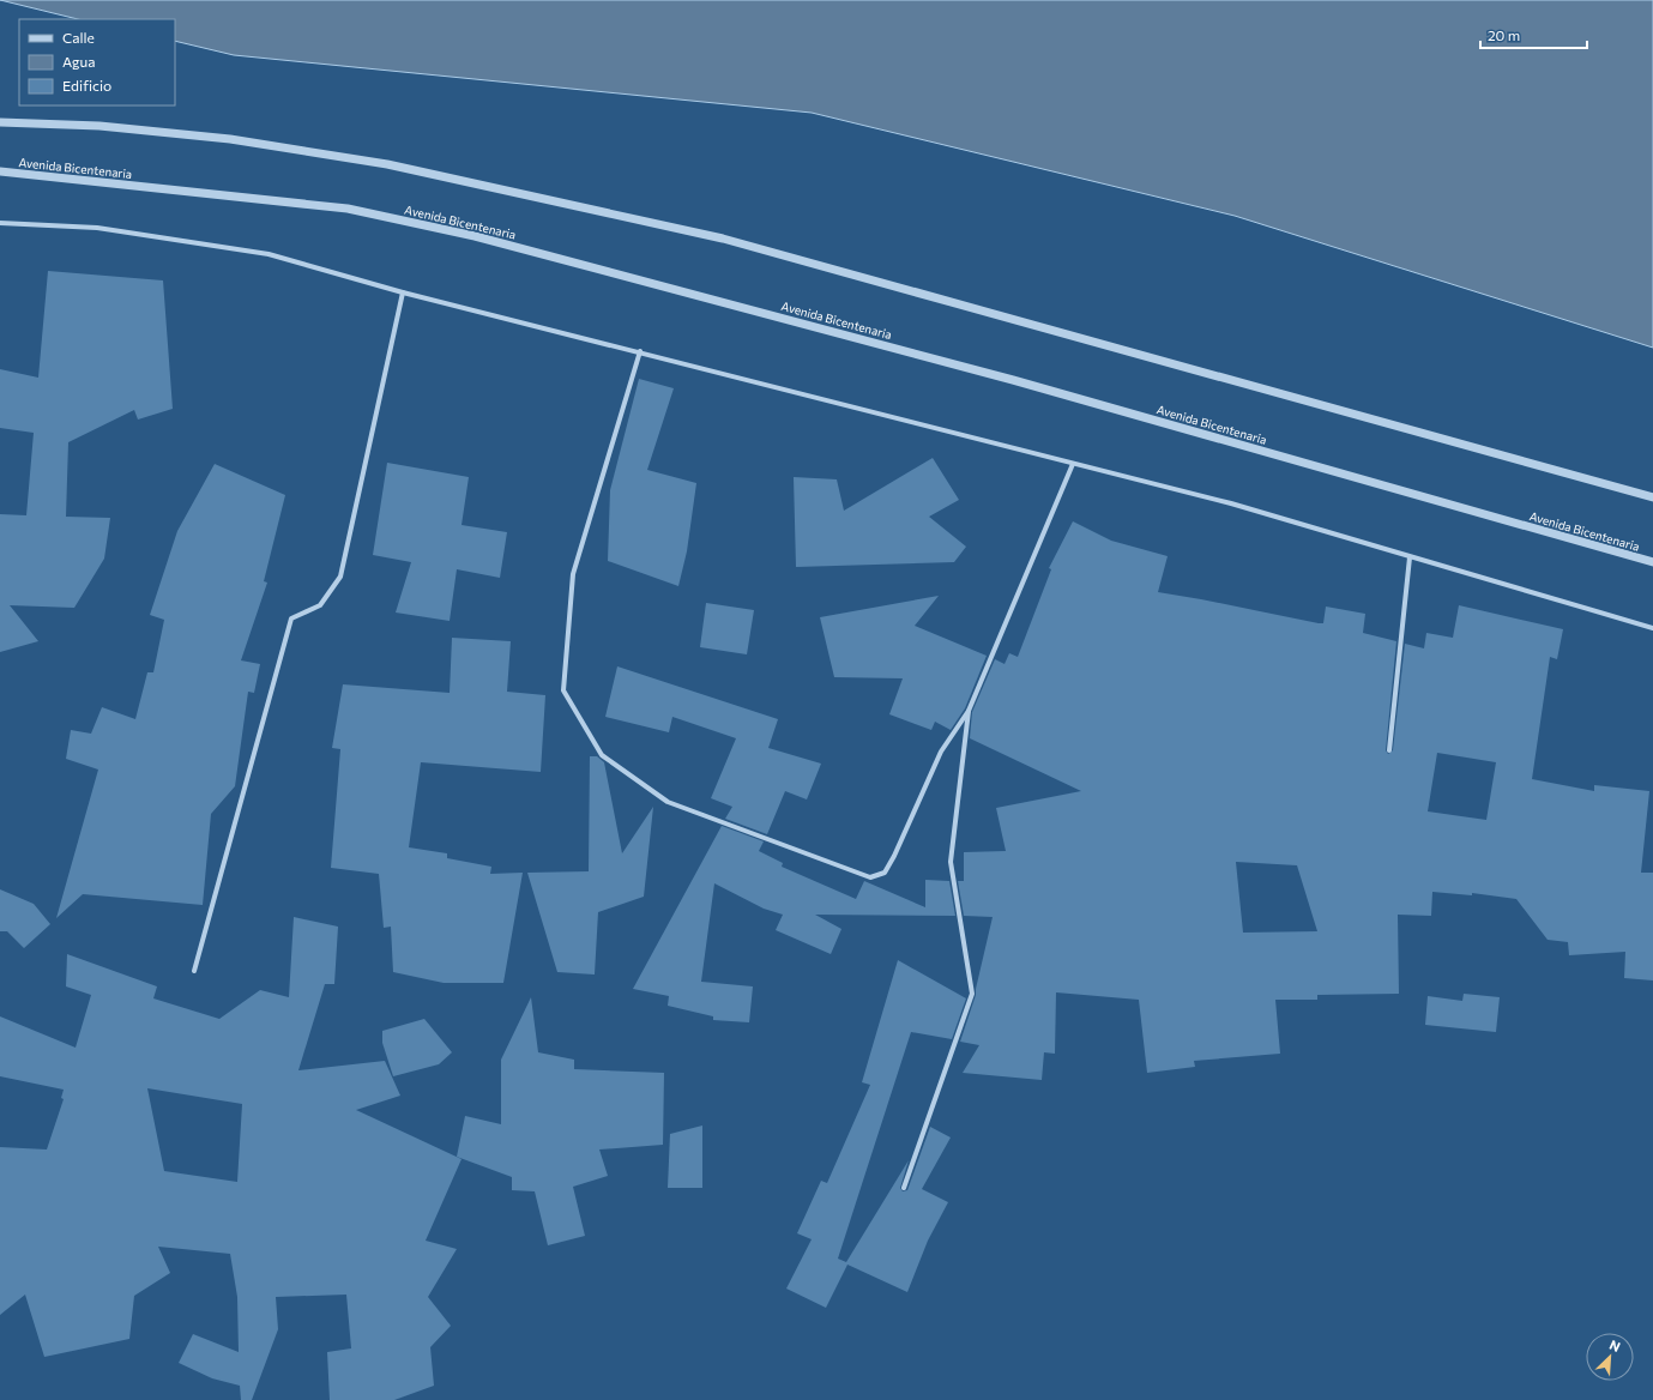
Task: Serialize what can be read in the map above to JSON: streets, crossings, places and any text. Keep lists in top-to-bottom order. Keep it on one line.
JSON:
{"streets":{"street":["Avenida Bicentenaria"]},"legend":["Calle","Agua","Edificio"],"scale_bar":"20 m","north":"top right"}
